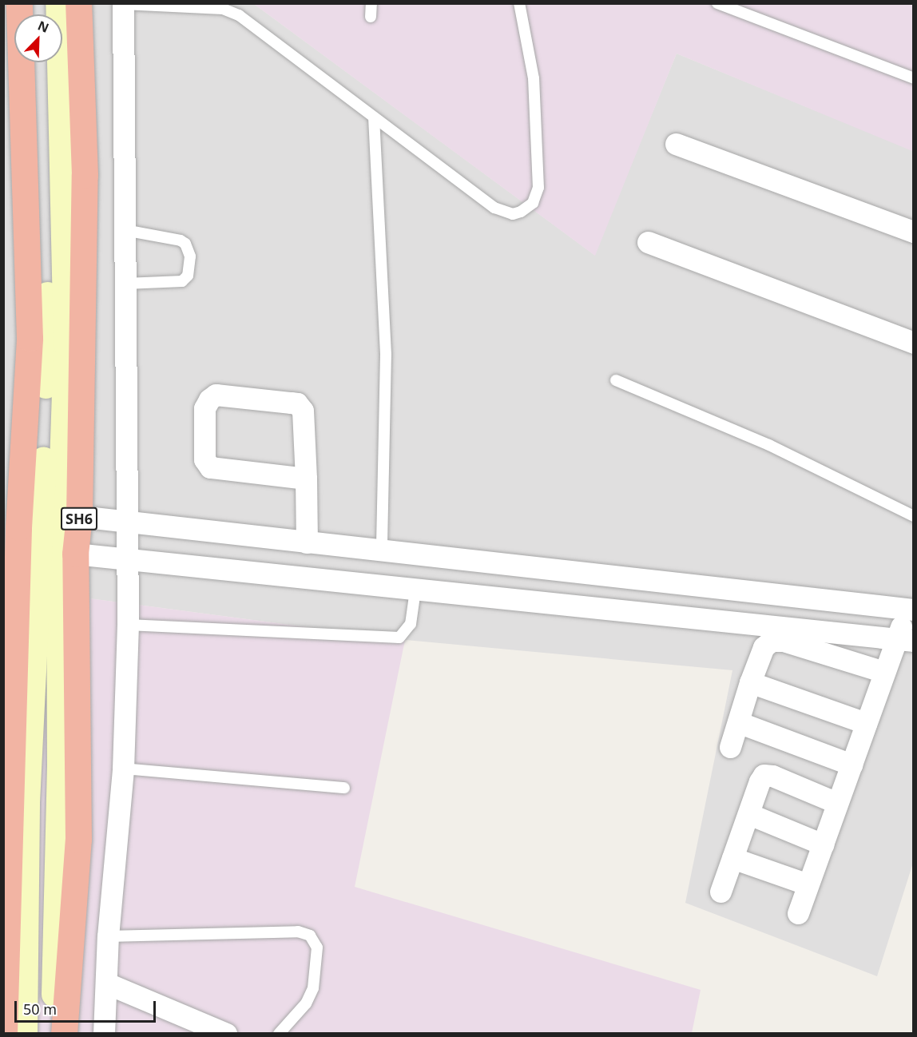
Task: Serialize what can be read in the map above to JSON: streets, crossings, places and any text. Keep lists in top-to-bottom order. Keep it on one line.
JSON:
{"streets":{"highway":["SH6"]},"scale_bar":"50 m","north":"top right"}
